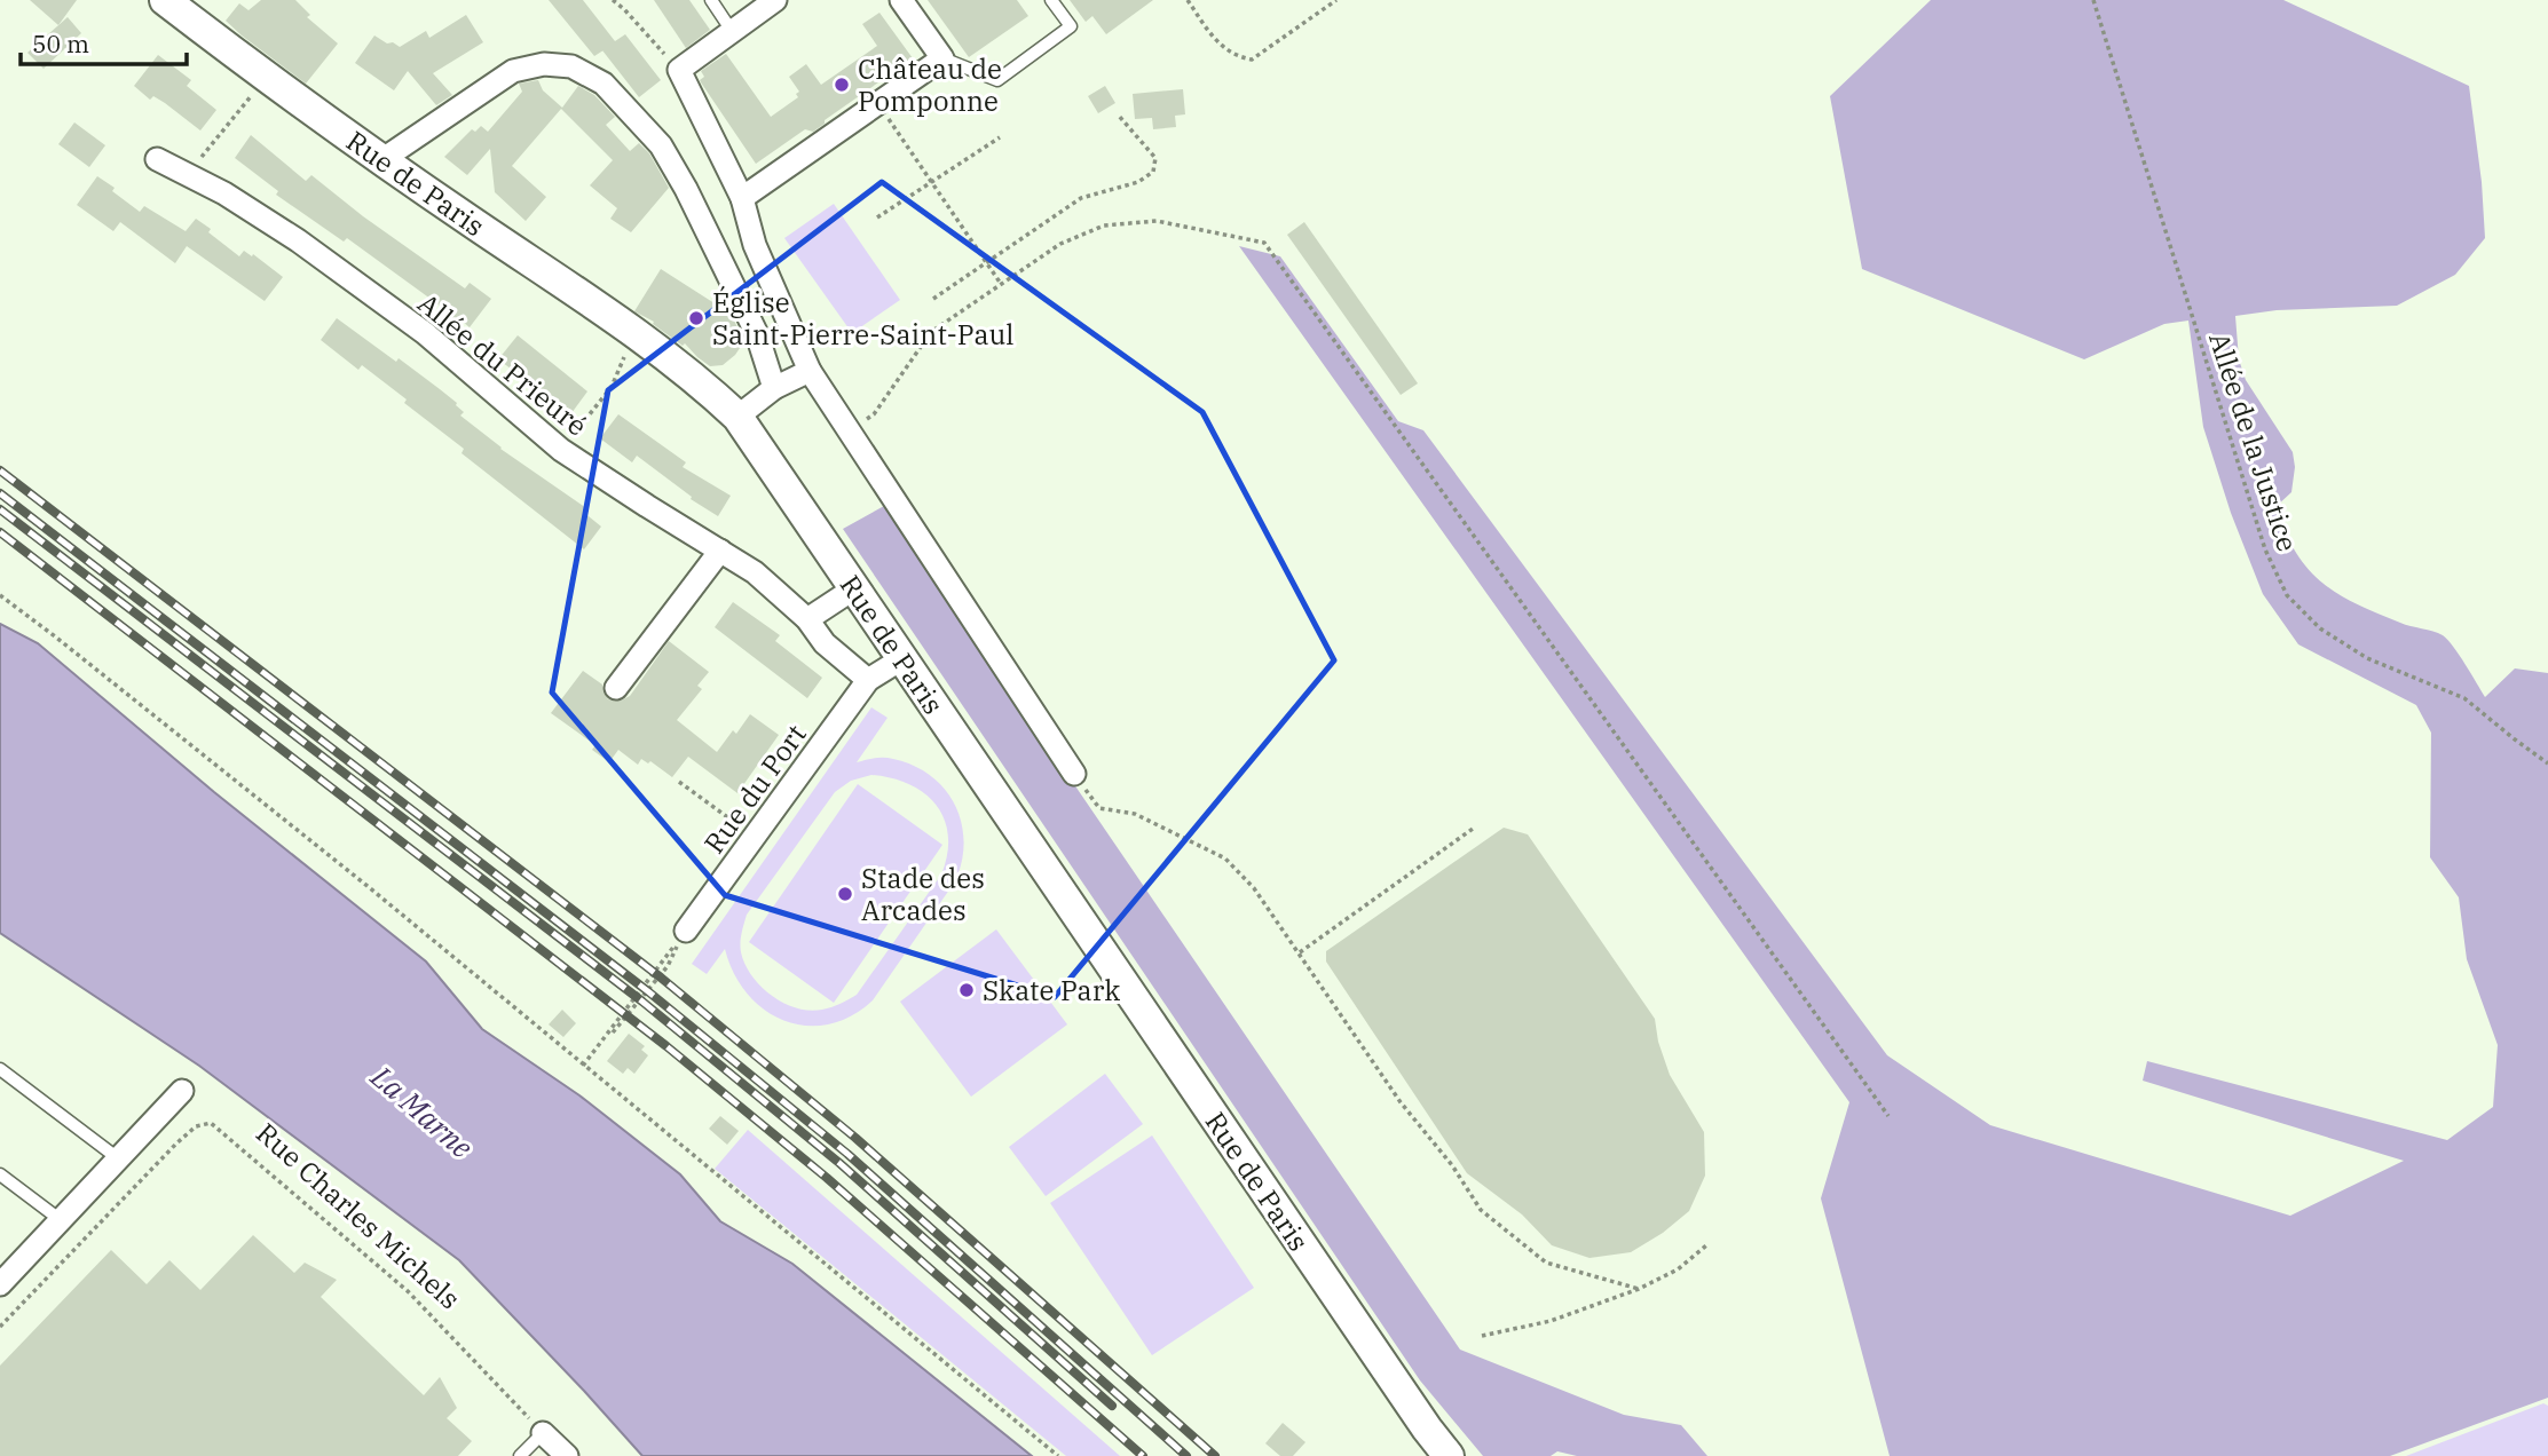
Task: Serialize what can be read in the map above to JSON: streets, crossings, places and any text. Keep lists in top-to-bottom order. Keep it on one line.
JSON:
{"streets":{"main road":["Rue de Paris"],"street":["Allée du Prieuré","Rue du Port"],"path":["Allée de la Justice","Rue Charles Michels"]},"crossings":[["Allée du Prieuré","Rue du Port"]],"water":["La Marne"],"places":["Château de Pomponne","Église Saint-Pierre-Saint-Paul","Stade des Arcades","Skate Park"],"scale_bar":"50 m"}
